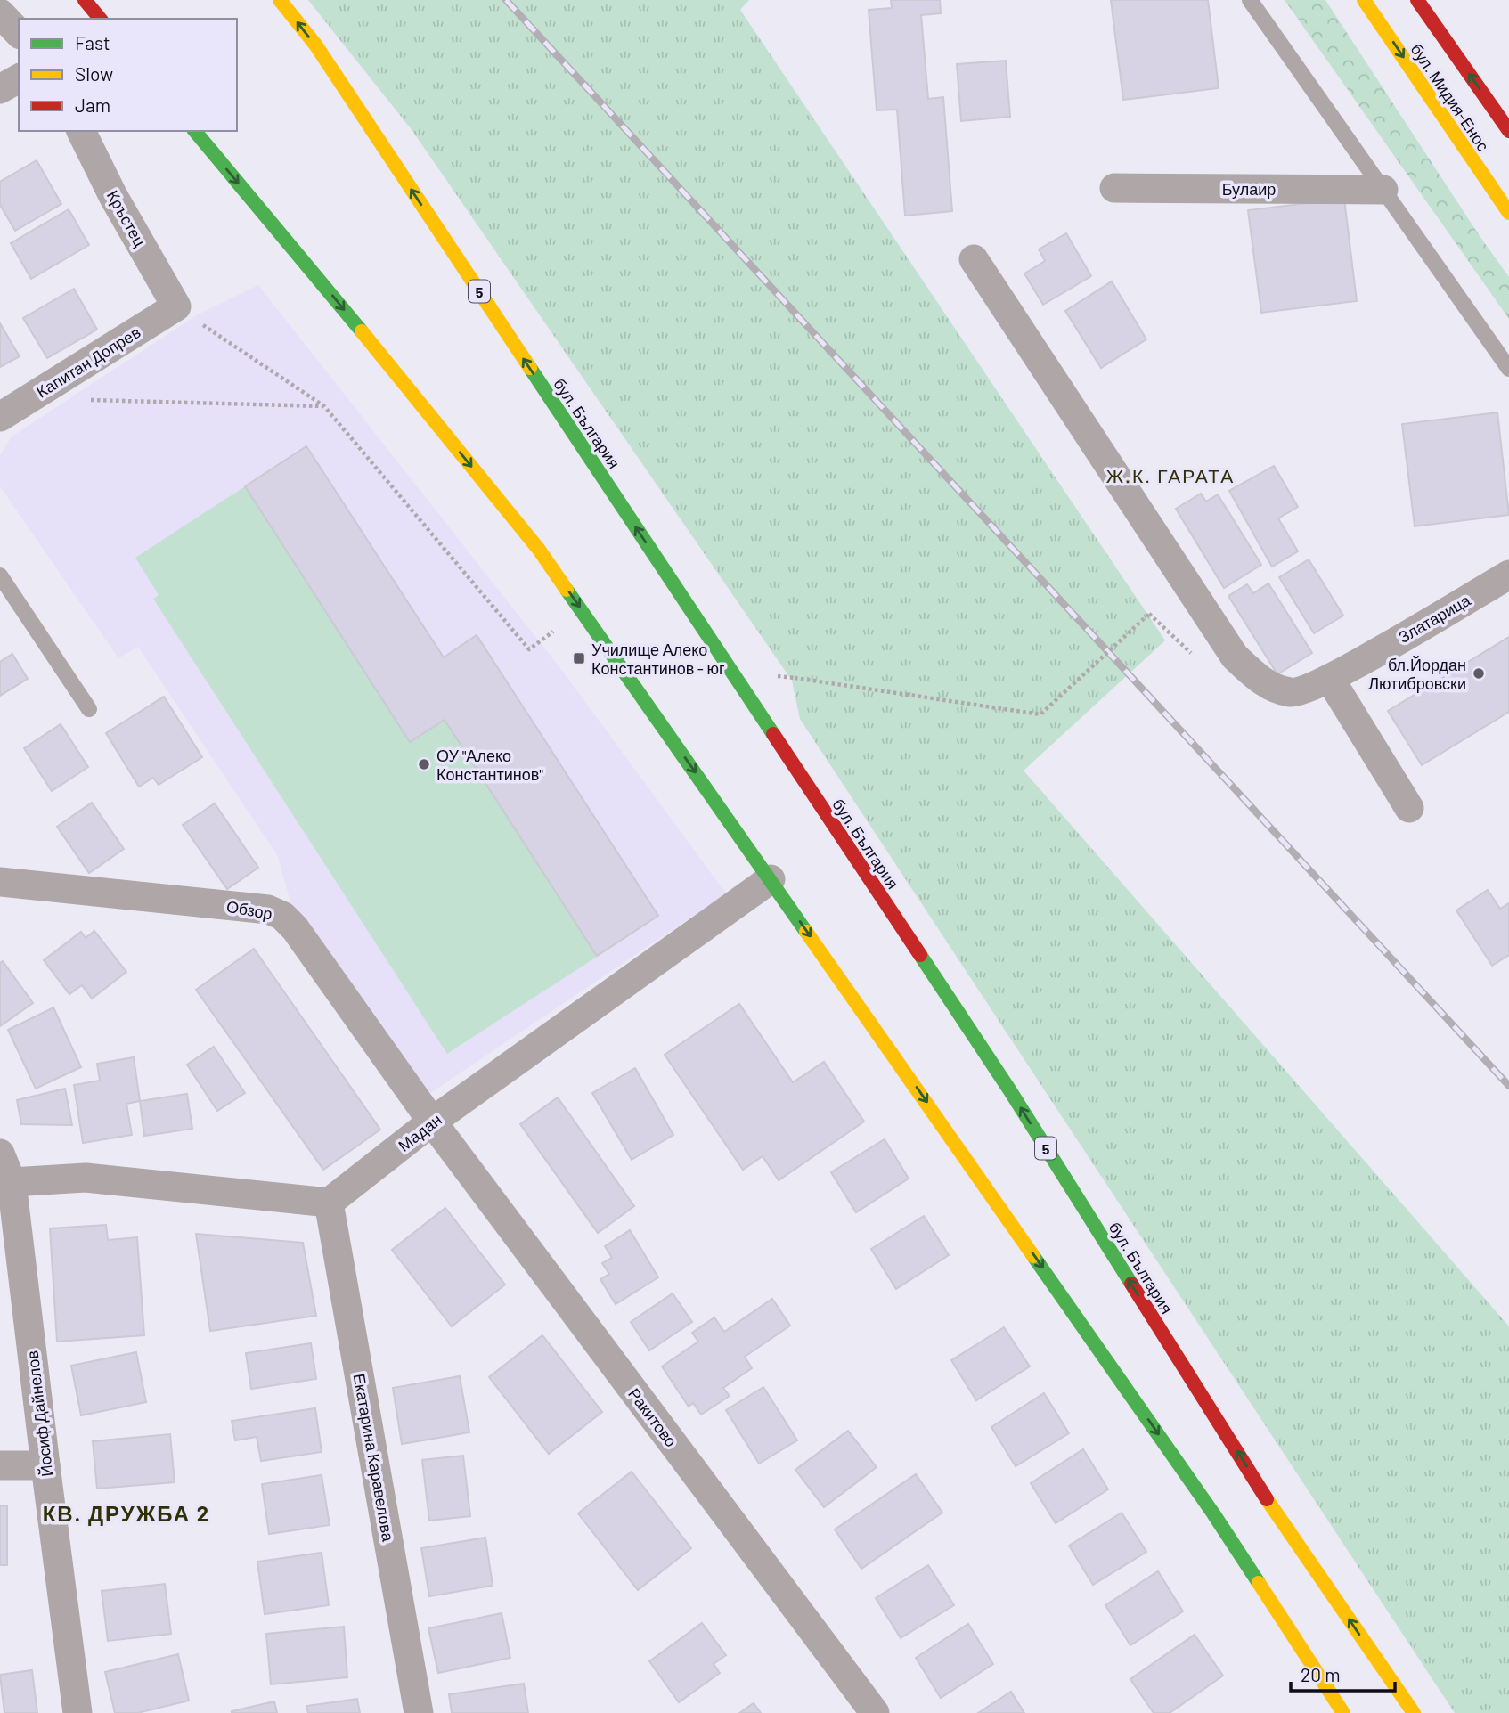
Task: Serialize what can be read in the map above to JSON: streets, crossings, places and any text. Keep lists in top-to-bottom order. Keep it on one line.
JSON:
{"streets":{"main road":["бул. Мидия-Енос","5","бул. България"],"street":["Булаир","Кръстец","Капитан Допрев","Златарица","Обзор","Мадан","Йосиф Дайнелов","Ракитово","Екатарина Каравелова"]},"crossings":[["Кръстец","Капитан Допрев"],["Обзор","Мадан"],["Обзор","Ракитово"],["Мадан","Ракитово"],["Мадан","Екатарина Каравелова"]],"districts":["Ж.К. ГАРАТА","КВ. ДРУЖБА 2"],"places":{"transit":["Училище Алеко Константинов - юг"],"other":["бл.Йордан Лютибровски","ОУ \"Алеко Константинов\""]},"legend":["Fast","Slow","Jam"],"scale_bar":"20 m"}
